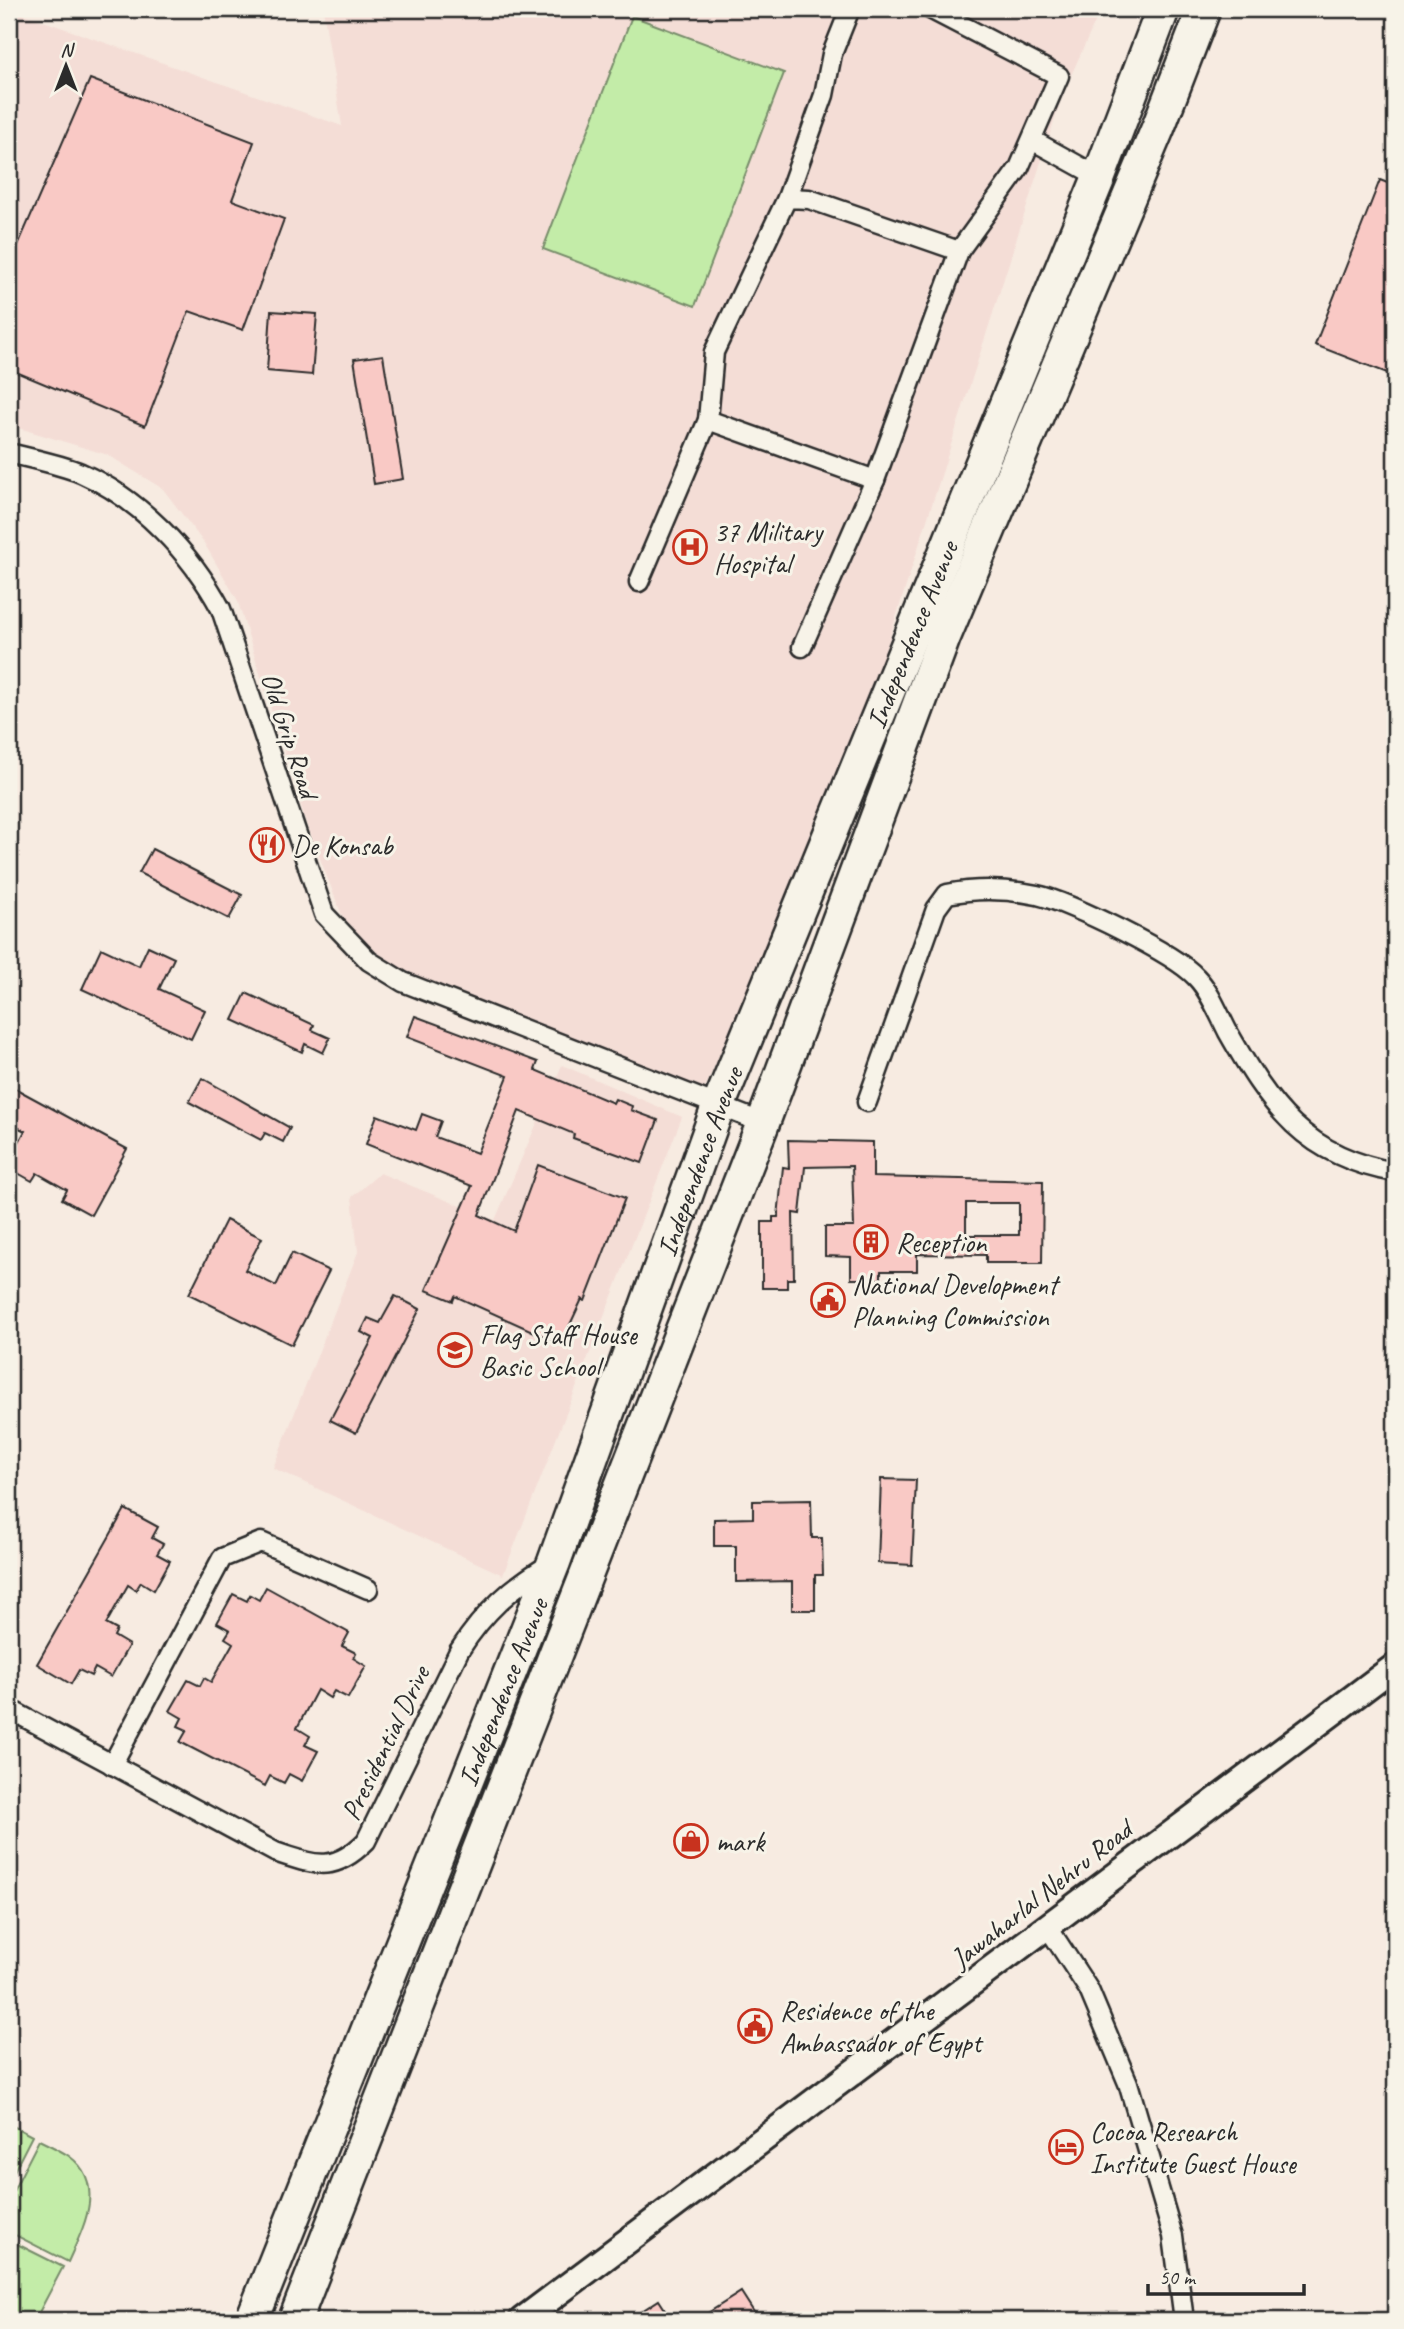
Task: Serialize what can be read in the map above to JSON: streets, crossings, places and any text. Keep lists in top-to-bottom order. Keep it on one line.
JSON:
{"streets":{"highway":["Independence Avenue"],"street":["Old Grip Road","Presidential Drive","Jawaharlal Nehru Road"]},"crossings":[["Independence Avenue","Old Grip Road"],["Independence Avenue","Presidential Drive"]],"places":{"hospital":["37 Military Hospital"],"restaurant":["De Konsab"],"building":["Reception"],"public building":["National Development Planning Commission","Residence of the Ambassador of Egypt"],"school or university":["Flag Staff House Basic School"],"shop":["mark"],"hotel":["Cocoa Research Institute Guest House"]},"scale_bar":"50 m","north":"top"}
